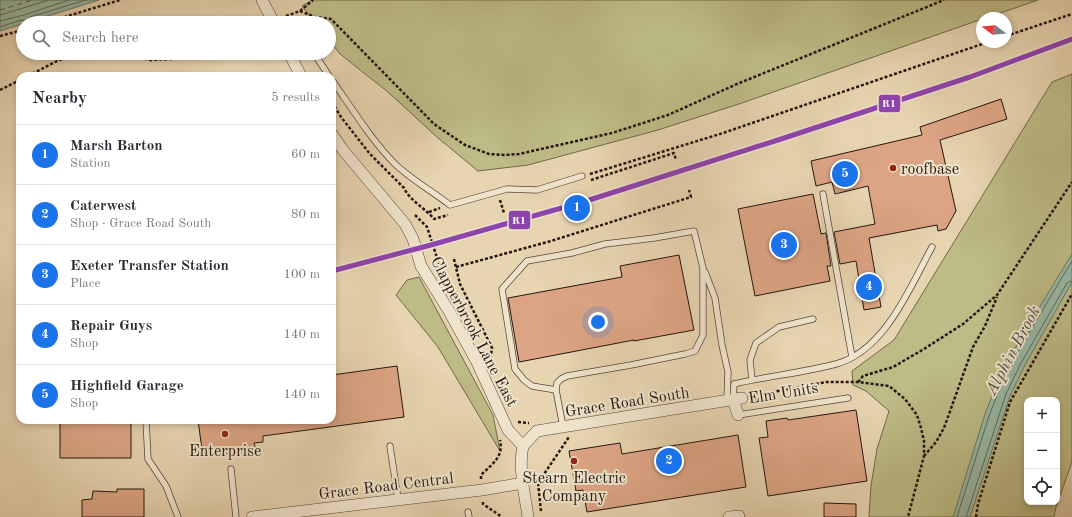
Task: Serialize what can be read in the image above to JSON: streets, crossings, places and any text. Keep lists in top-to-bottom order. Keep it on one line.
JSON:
{"streets":{"street":["Clapperbrook Lane East","Elm Units","Grace Road South","Grace Road Central"]},"crossings":[["Clapperbrook Lane East","Grace Road South"],["Elm Units","Grace Road South"]],"water":["Alphin Brook"],"places":["roofbase","Enterprise","Stearn Electric Company"],"lines":["transit line R1"],"north":"left","page":{"search":"Search here","heading":["Nearby","5 results"],"list":[{"mark":"1","name":"Marsh Barton","note":"Station","value":"60 m"},{"mark":"2","name":"Caterwest","note":"Shop · Grace Road South","value":"80 m"},{"mark":"3","name":"Exeter Transfer Station","note":"Place","value":"100 m"},{"mark":"4","name":"Repair Guys","note":"Shop","value":"140 m"},{"mark":"5","name":"Highfield Garage","note":"Shop","value":"140 m"}],"pins":["5","1","3","4","2"],"map_buttons":["+","−"]}}
